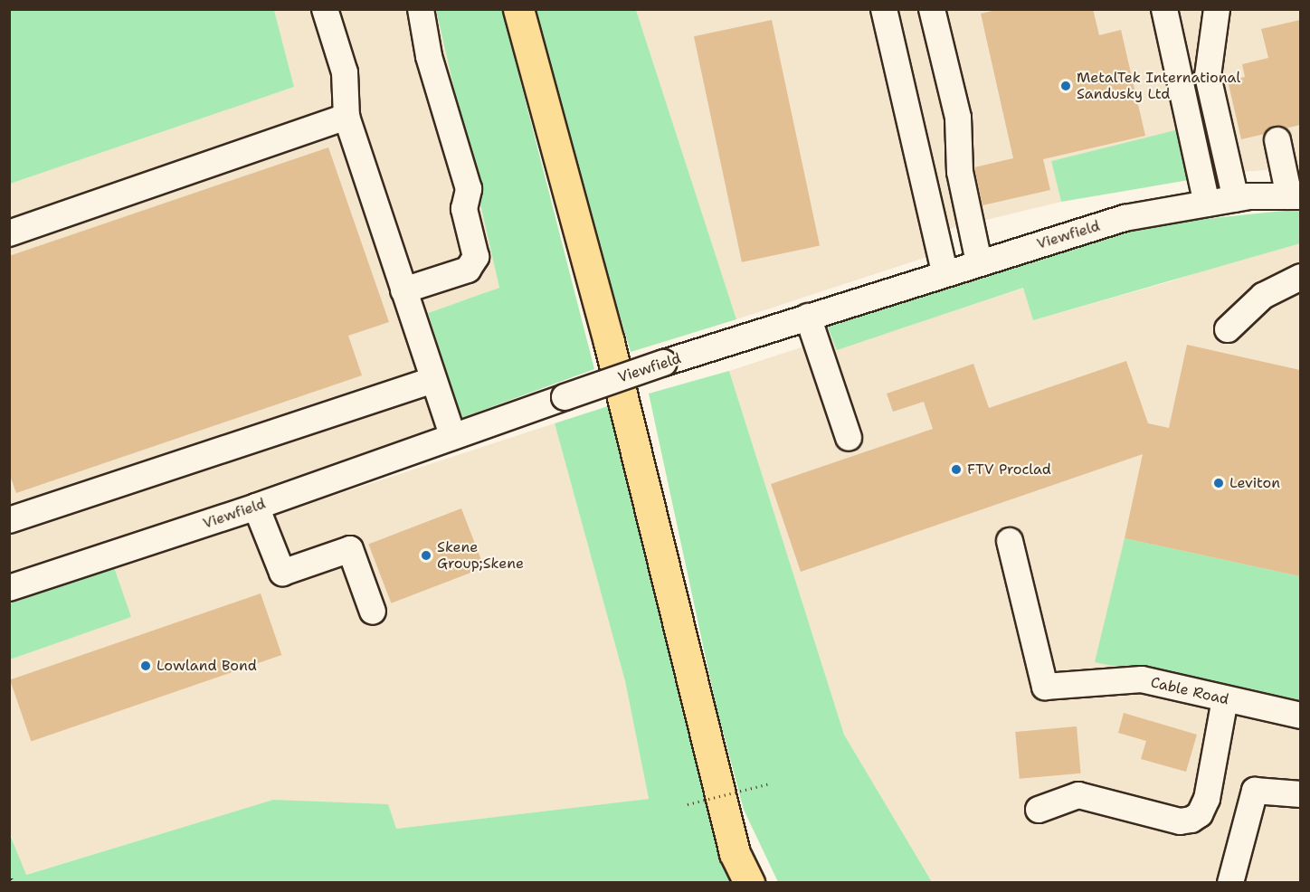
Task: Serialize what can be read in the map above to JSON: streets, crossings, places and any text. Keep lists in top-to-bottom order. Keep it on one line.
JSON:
{"streets":{"street":["Viewfield","Cable Road"]},"places":["MetalTek International Sandusky Ltd","FTV Proclad","Leviton","Skene Group;Skene","Lowland Bond"]}
